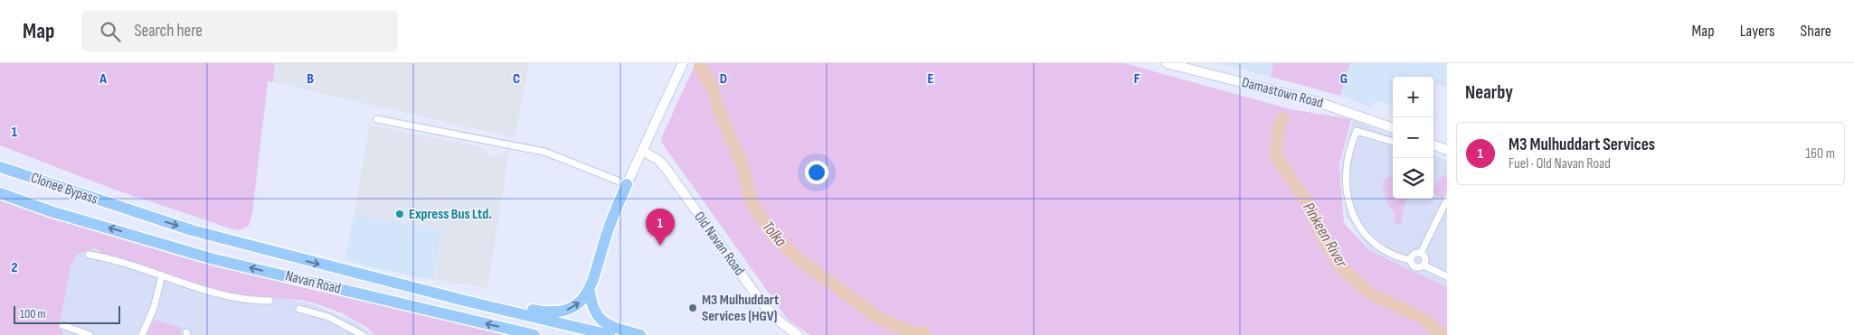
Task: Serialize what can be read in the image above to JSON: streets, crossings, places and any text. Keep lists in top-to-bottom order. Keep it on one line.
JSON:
{"streets":{"highway":["Clonee Bypass","Navan Road"],"street":["Damastown Road","Old Navan Road"]},"crossings":[["Clonee Bypass","Navan Road"]],"water":["Tolka","Pinkeen River"],"places":["Express Bus Ltd.","M3 Mulhuddart Services (HGV)"],"scale_bar":"100 m","page":{"header":"Map","search":"Search here","nav":["Map","Layers","Share"],"heading":"Nearby","map_buttons":["+","−"],"list":[{"mark":"1","name":"M3 Mulhuddart Services","note":"Fuel · Old Navan Road","value":"160 m"}],"pins":"1","scale":"100 m"},"grid":{"columns":["A","B","C","D","E","F","G"],"rows":["1","2"]}}
